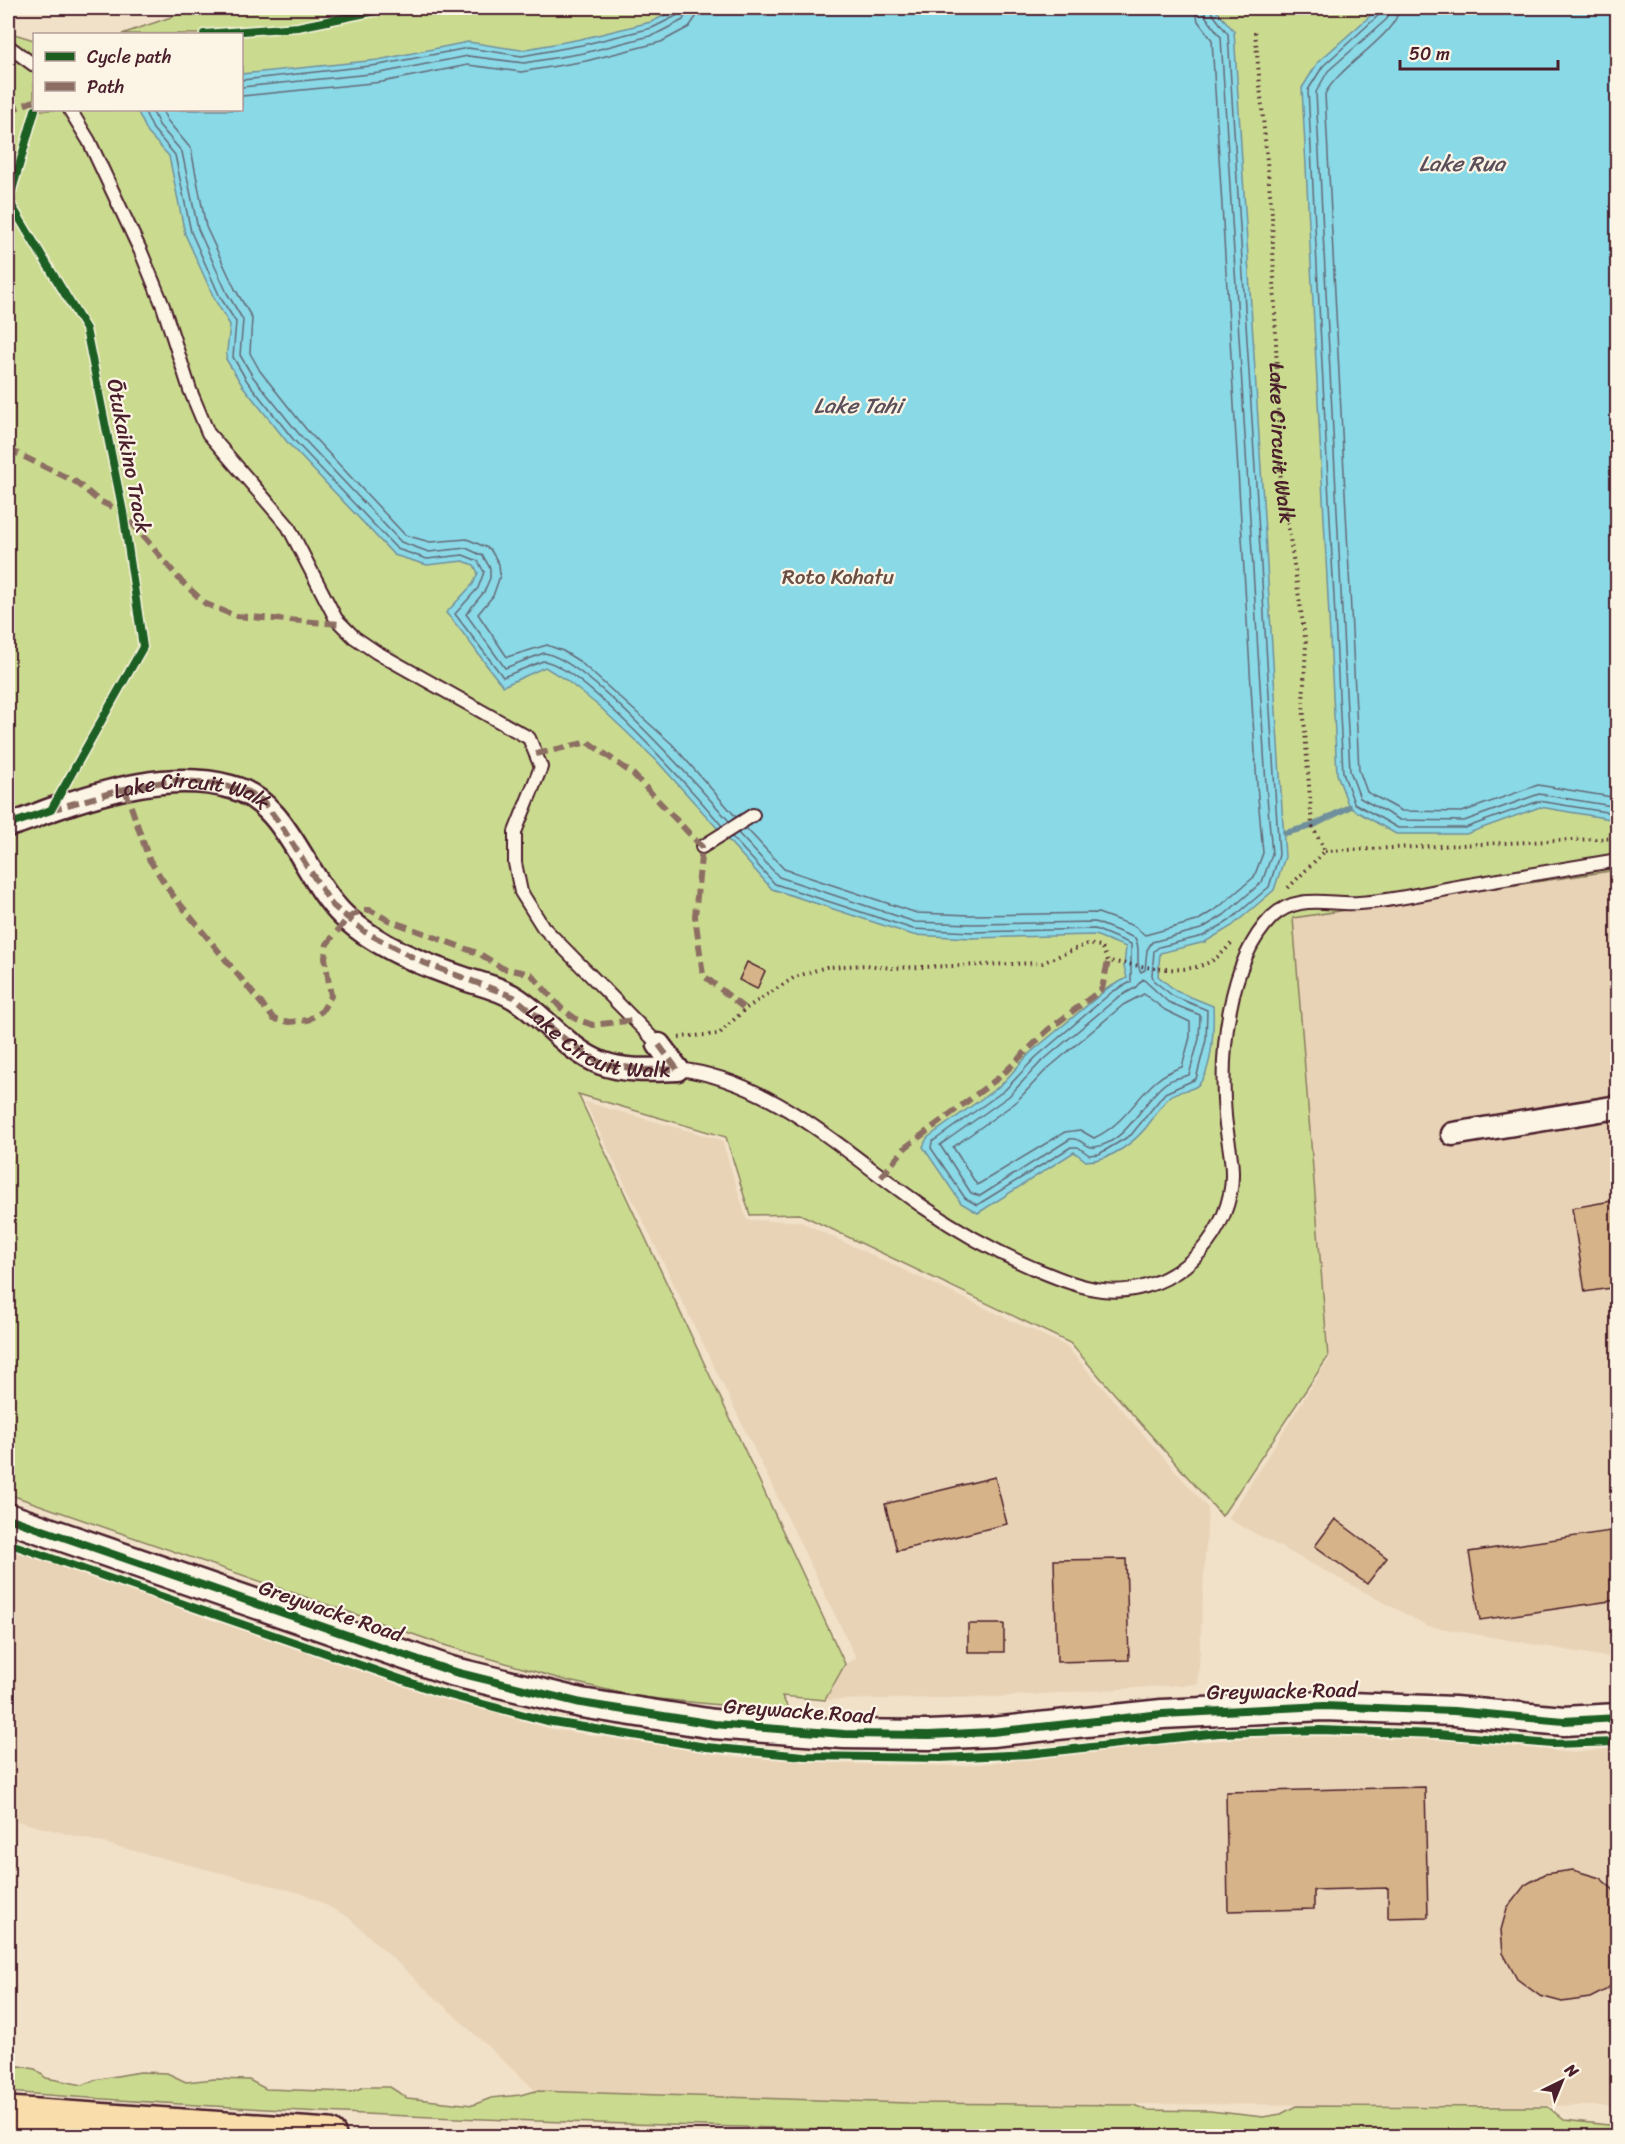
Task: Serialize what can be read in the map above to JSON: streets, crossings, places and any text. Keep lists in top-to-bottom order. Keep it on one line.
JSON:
{"streets":{"street":["Lake Circuit Walk","Greywacke Road"],"cycle path":["Ōtukaikino Track"]},"water":["Lake Rua","Lake Tahi"],"parks":["Roto Kohatu"],"legend":["Cycle path","Path"],"scale_bar":"50 m","north":"top right"}
